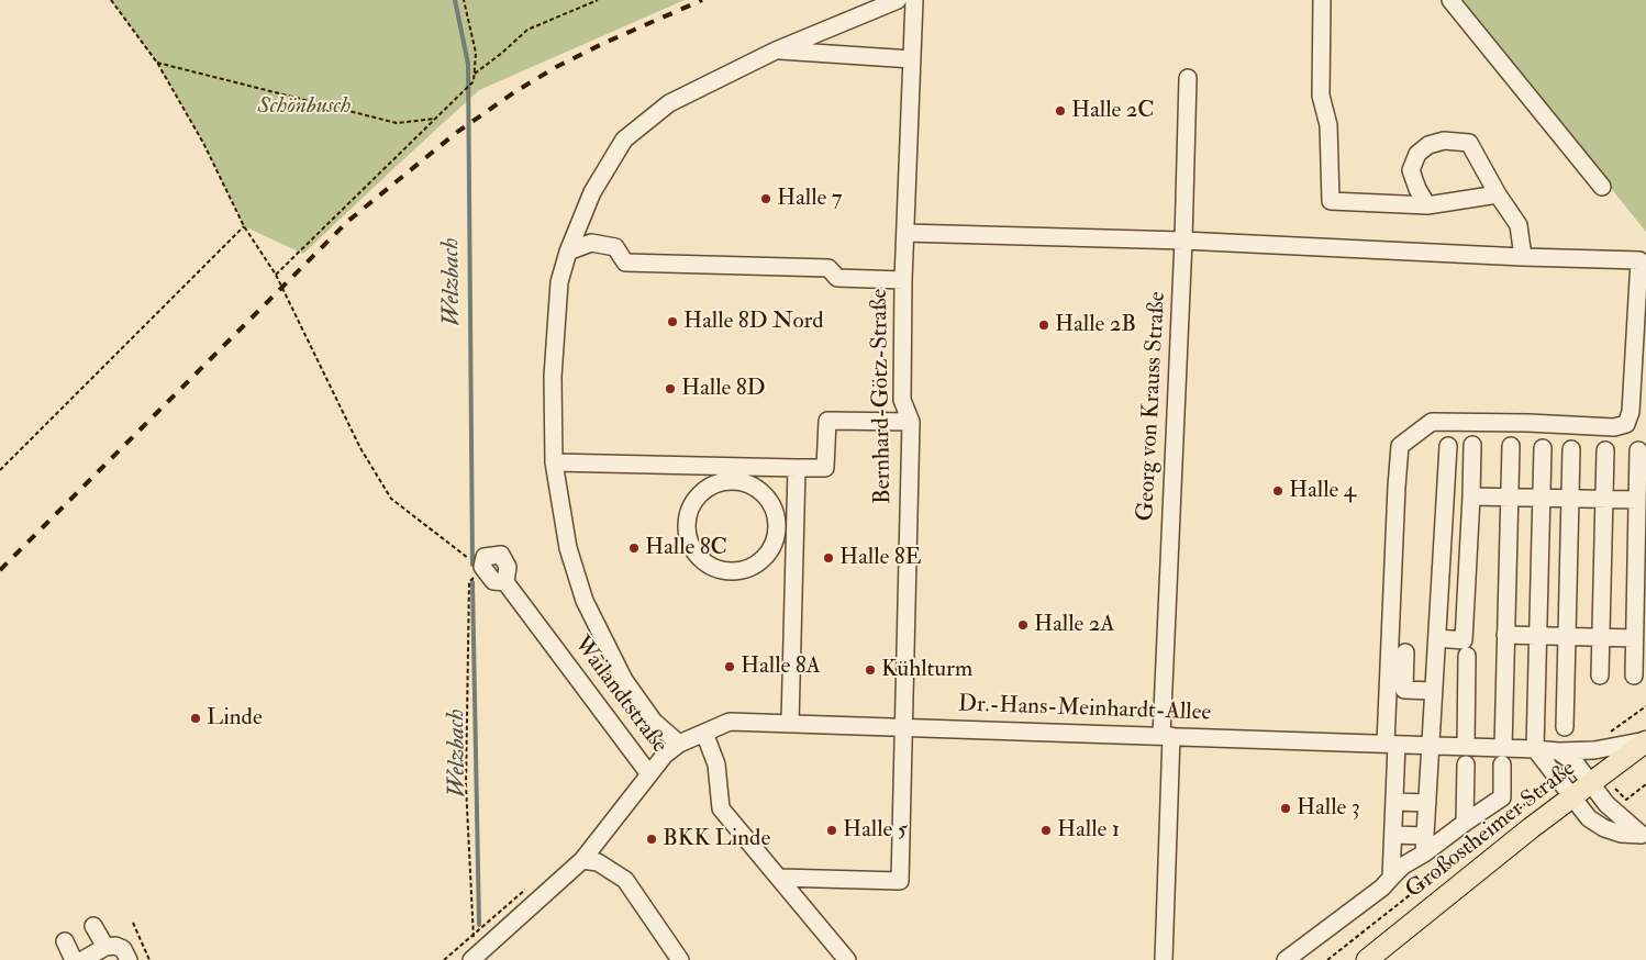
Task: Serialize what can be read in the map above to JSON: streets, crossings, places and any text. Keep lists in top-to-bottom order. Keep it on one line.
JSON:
{"streets":{"main road":["Großostheimer Straße"],"street":["Bernhard-Götz-Straße","Georg von Krauss Straße","Wailandtstraße","Dr.-Hans-Meinhardt-Allee"]},"crossings":[["Bernhard-Götz-Straße","Dr.-Hans-Meinhardt-Allee"],["Georg von Krauss Straße","Dr.-Hans-Meinhardt-Allee"],["Wailandtstraße","Dr.-Hans-Meinhardt-Allee"],["Dr.-Hans-Meinhardt-Allee","Großostheimer Straße"]],"water":["Welzbach"],"parks":["Schönbusch"],"places":["Halle 2C","Halle 7","Halle 8D Nord","Halle 2B","Halle 8D","Halle 4","Halle 8C","Halle 8E","Halle 2A","Halle 8A","Kühlturm","Linde","Halle 3","Halle 5","Halle 1","BKK Linde"]}
